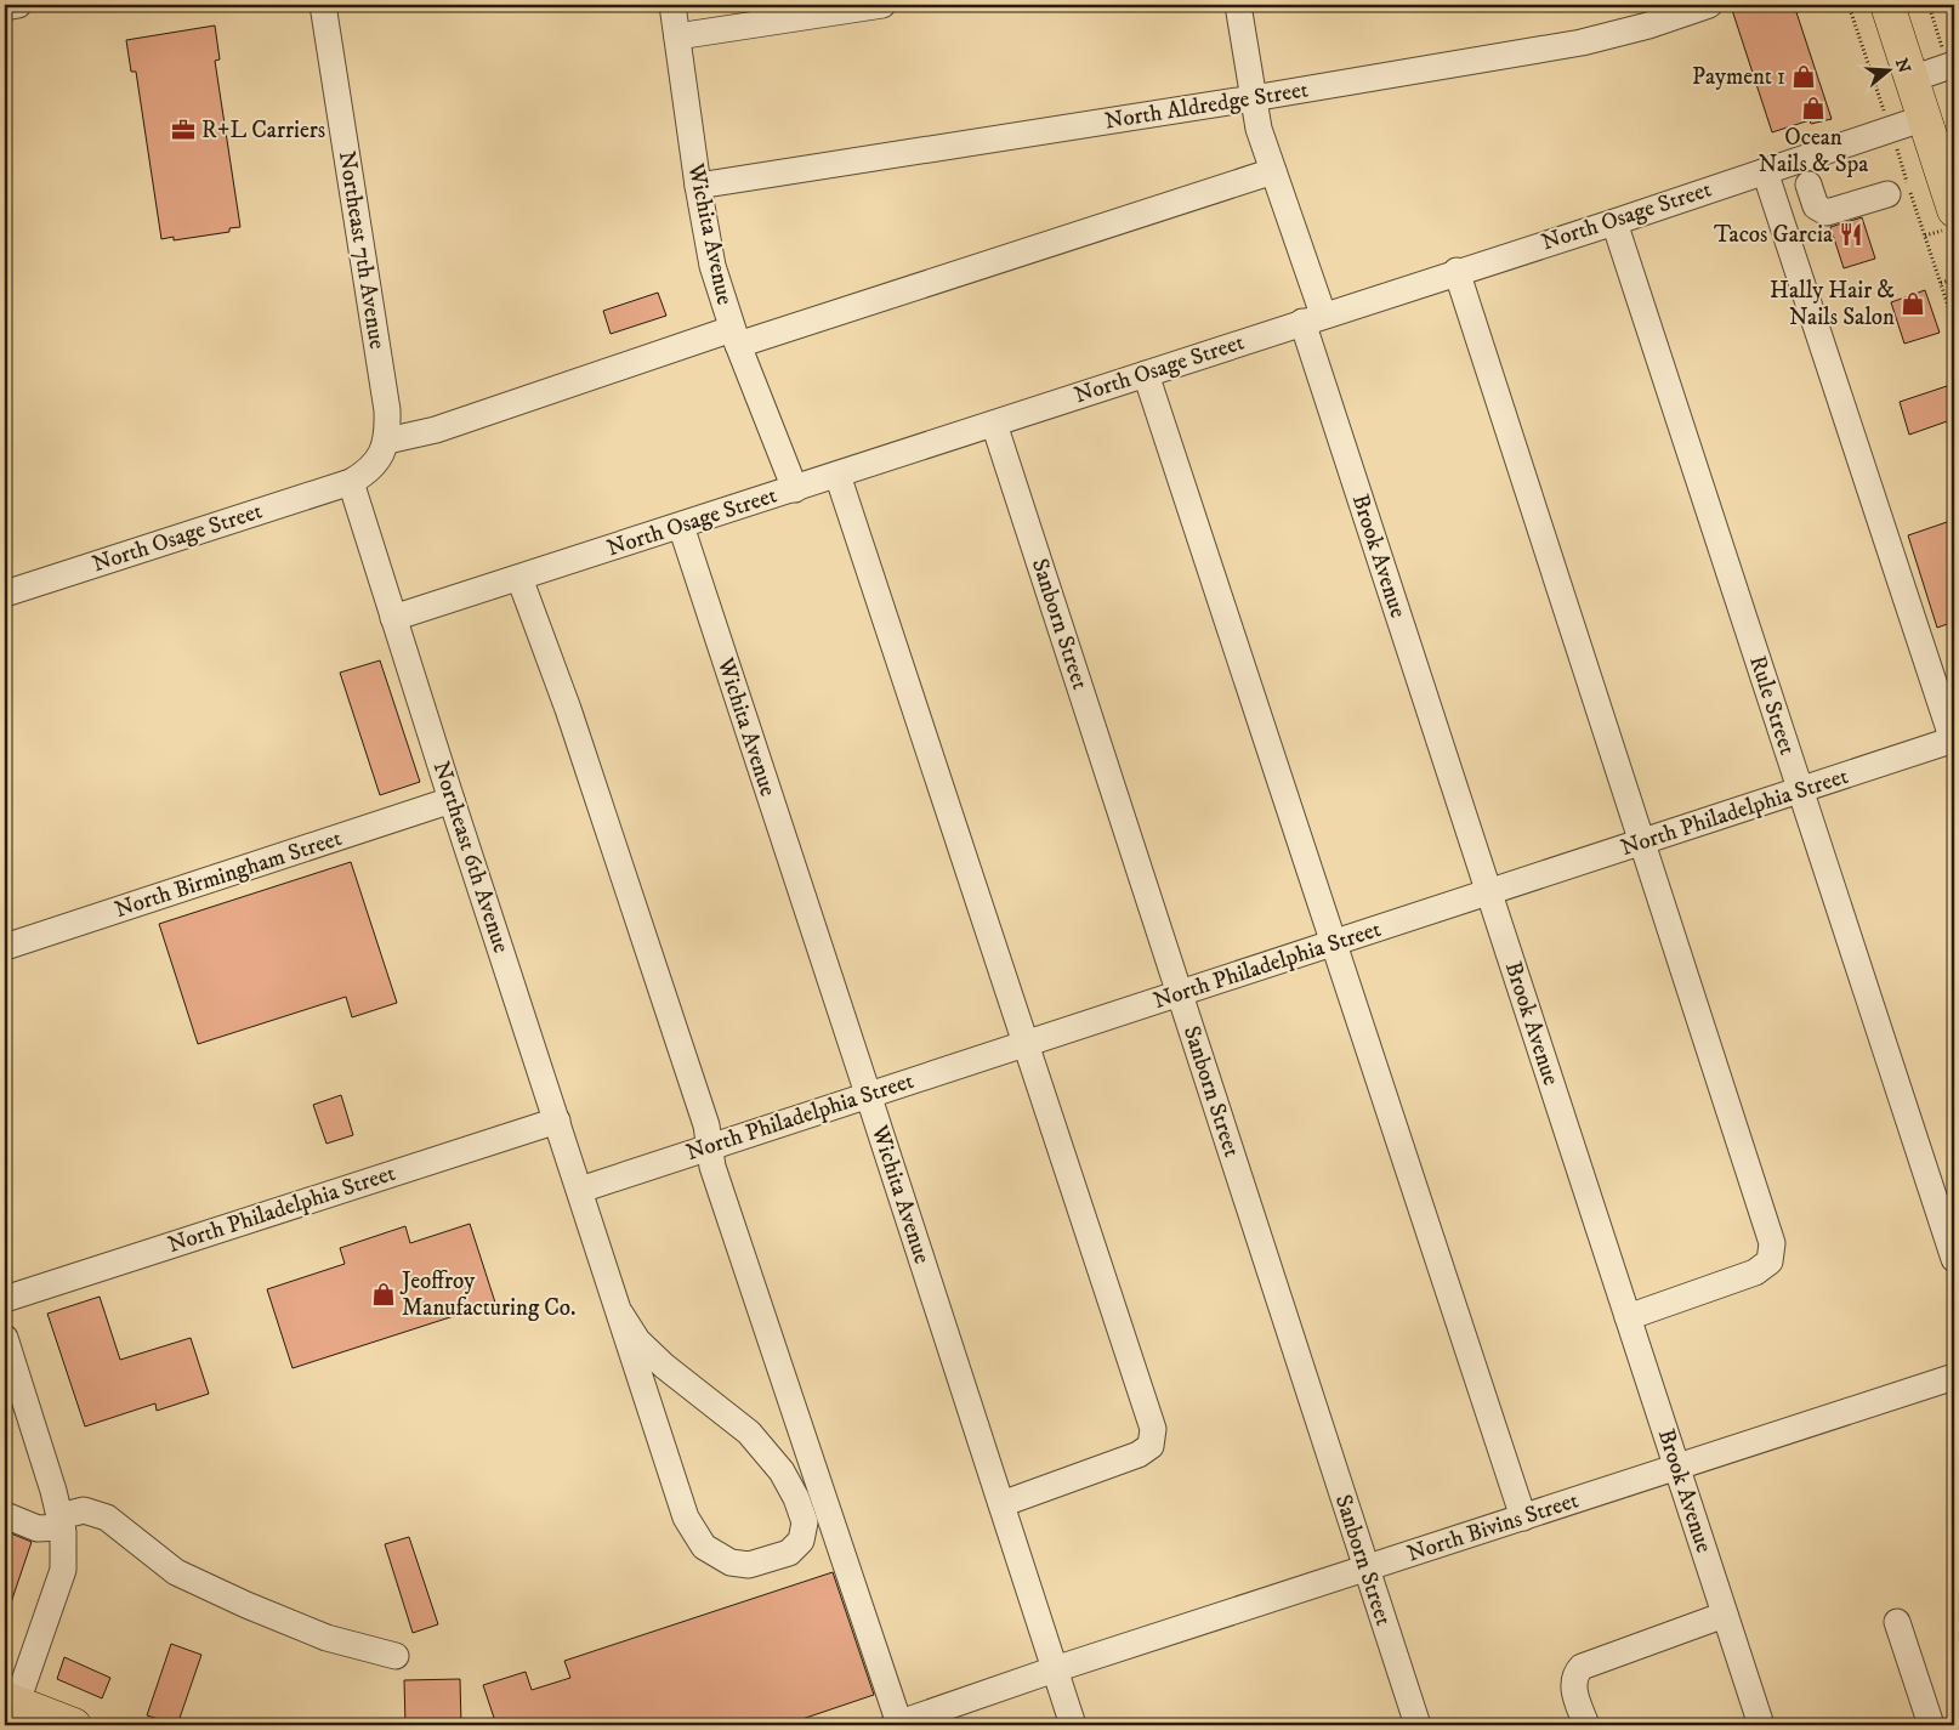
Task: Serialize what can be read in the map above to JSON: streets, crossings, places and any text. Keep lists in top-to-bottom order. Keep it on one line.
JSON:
{"streets":{"street":["North Aldredge Street","North Osage Street","Wichita Avenue","Northeast 7th Avenue","Brook Avenue","Sanborn Street","Rule Street","North Philadelphia Street","Northeast 6th Avenue","North Birmingham Street","North Bivins Street"]},"crossings":[["North Aldredge Street","Wichita Avenue"],["North Aldredge Street","Brook Avenue"],["North Osage Street","Wichita Avenue"],["North Osage Street","Brook Avenue"],["North Osage Street","Sanborn Street"],["North Osage Street","Rule Street"],["North Osage Street","Northeast 6th Avenue"],["Wichita Avenue","North Philadelphia Street"],["Wichita Avenue","North Bivins Street"],["Brook Avenue","North Philadelphia Street"],["Brook Avenue","North Bivins Street"],["Sanborn Street","North Philadelphia Street"],["Sanborn Street","North Bivins Street"],["Rule Street","North Philadelphia Street"],["North Philadelphia Street","Northeast 6th Avenue"],["Northeast 6th Avenue","North Birmingham Street"]],"places":{"shop":["Payment 1","Ocean Nails & Spa","Hally Hair & Nails Salon","Jeoffroy Manufacturing Co."],"office":["R+L Carriers"],"restaurant":["Tacos Garcia"]},"north":"right"}
